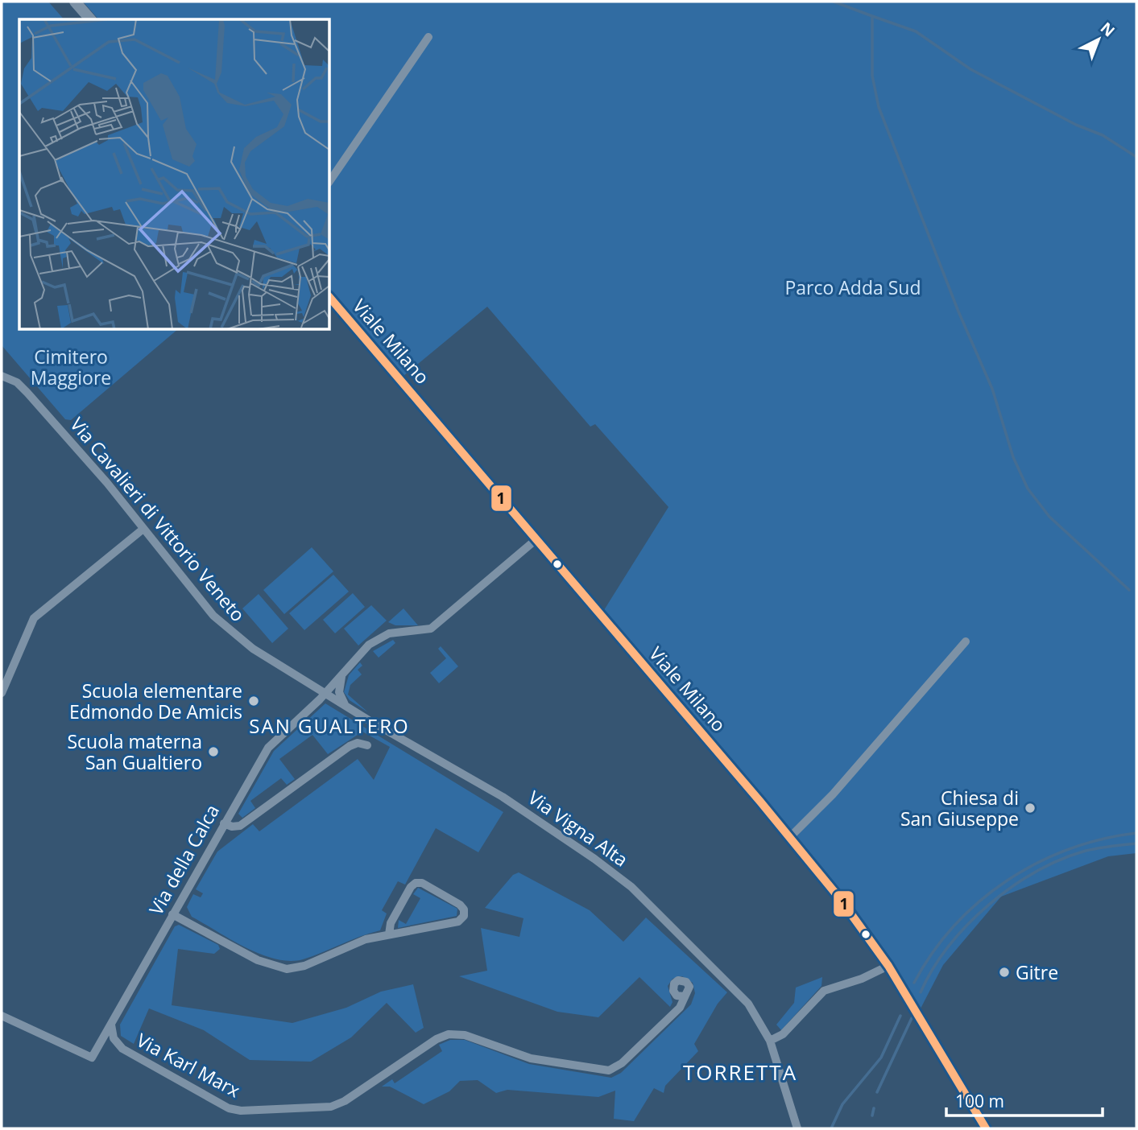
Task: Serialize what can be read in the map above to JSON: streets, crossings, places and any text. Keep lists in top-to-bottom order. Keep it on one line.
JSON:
{"streets":{"street":["Viale Milano","Via Cavalieri di Vittorio Veneto","Via Vigna Alta","Via della Calca","Via Karl Marx"]},"crossings":[["Viale Milano","Via della Calca"],["Via Cavalieri di Vittorio Veneto","Via Vigna Alta"],["Via Cavalieri di Vittorio Veneto","Via della Calca"],["Via Vigna Alta","Via della Calca"],["Via della Calca","Via Karl Marx"]],"districts":["SAN GUALTERO","TORRETTA"],"parks":["Parco Adda Sud","Cimitero Maggiore"],"places":["Scuola elementare Edmondo De Amicis","Scuola materna San Gualtiero","Chiesa di San Giuseppe","Gitre"],"lines":["transit line 1"],"scale_bar":"100 m","north":"top right"}
